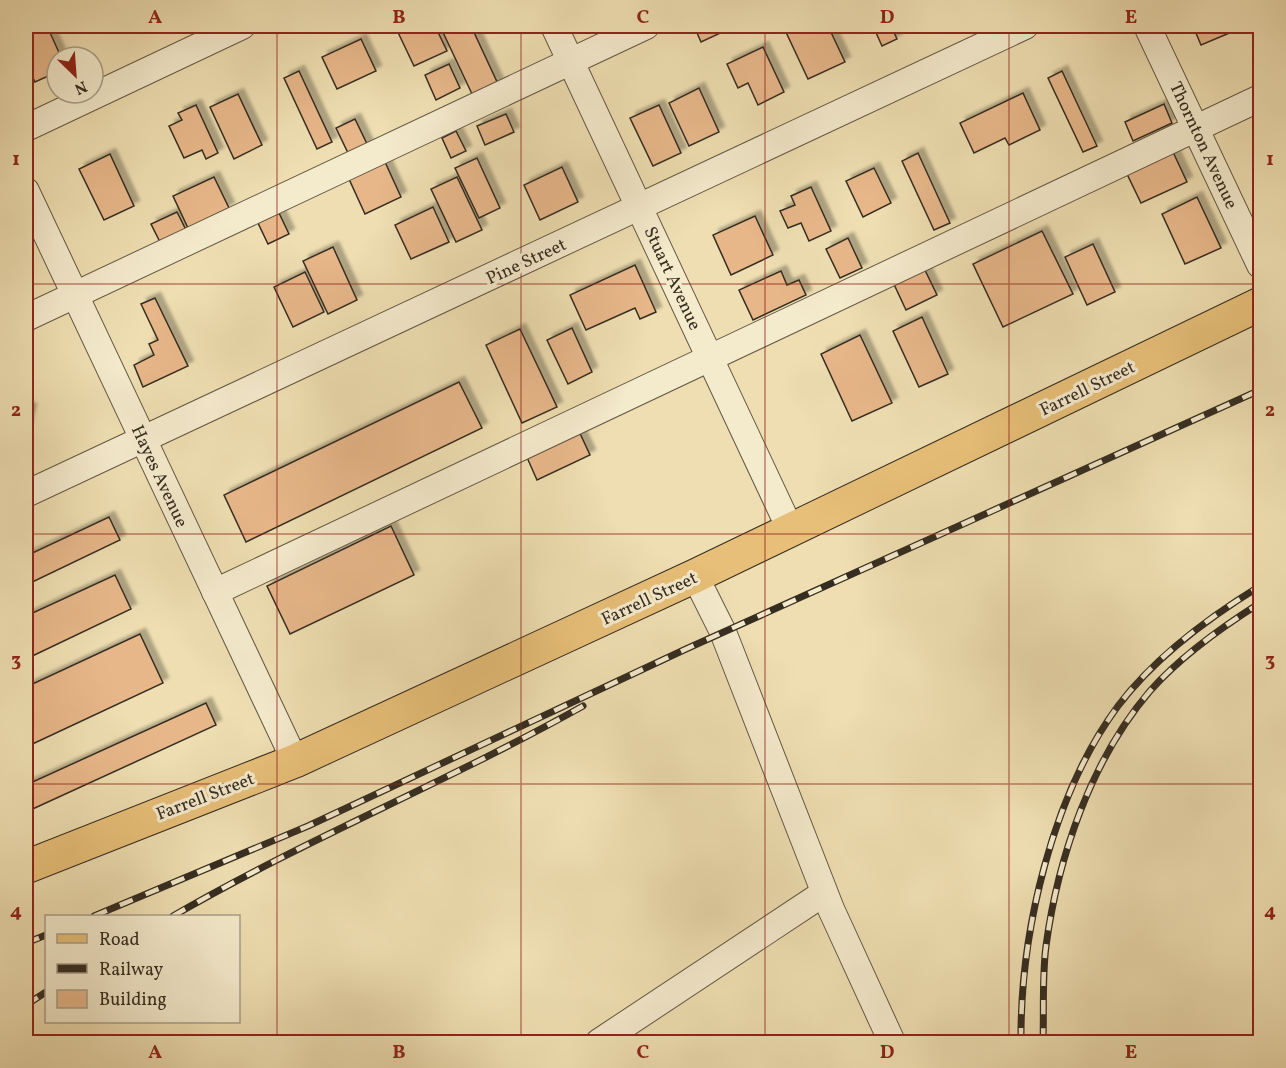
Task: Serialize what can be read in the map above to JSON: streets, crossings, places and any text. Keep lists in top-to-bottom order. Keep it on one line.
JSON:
{"streets":{"main road":["Farrell Street"],"street":["Thornton Avenue","Pine Street","Stuart Avenue","Hayes Avenue"]},"crossings":[["Pine Street","Stuart Avenue"],["Pine Street","Hayes Avenue"],["Stuart Avenue","Farrell Street"],["Farrell Street","Hayes Avenue"]],"legend":["Road","Railway","Building"],"north":"bottom right","grid":{"columns":["A","B","C","D","E"],"rows":["1","2","3","4"]}}
